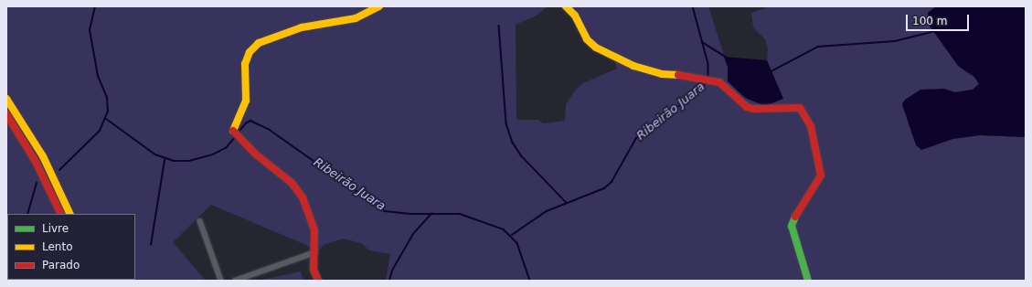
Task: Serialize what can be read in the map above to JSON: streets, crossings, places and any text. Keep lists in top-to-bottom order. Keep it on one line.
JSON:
{"water":["Ribeirão Juara"],"legend":["Livre","Lento","Parado"],"scale_bar":"100 m"}
